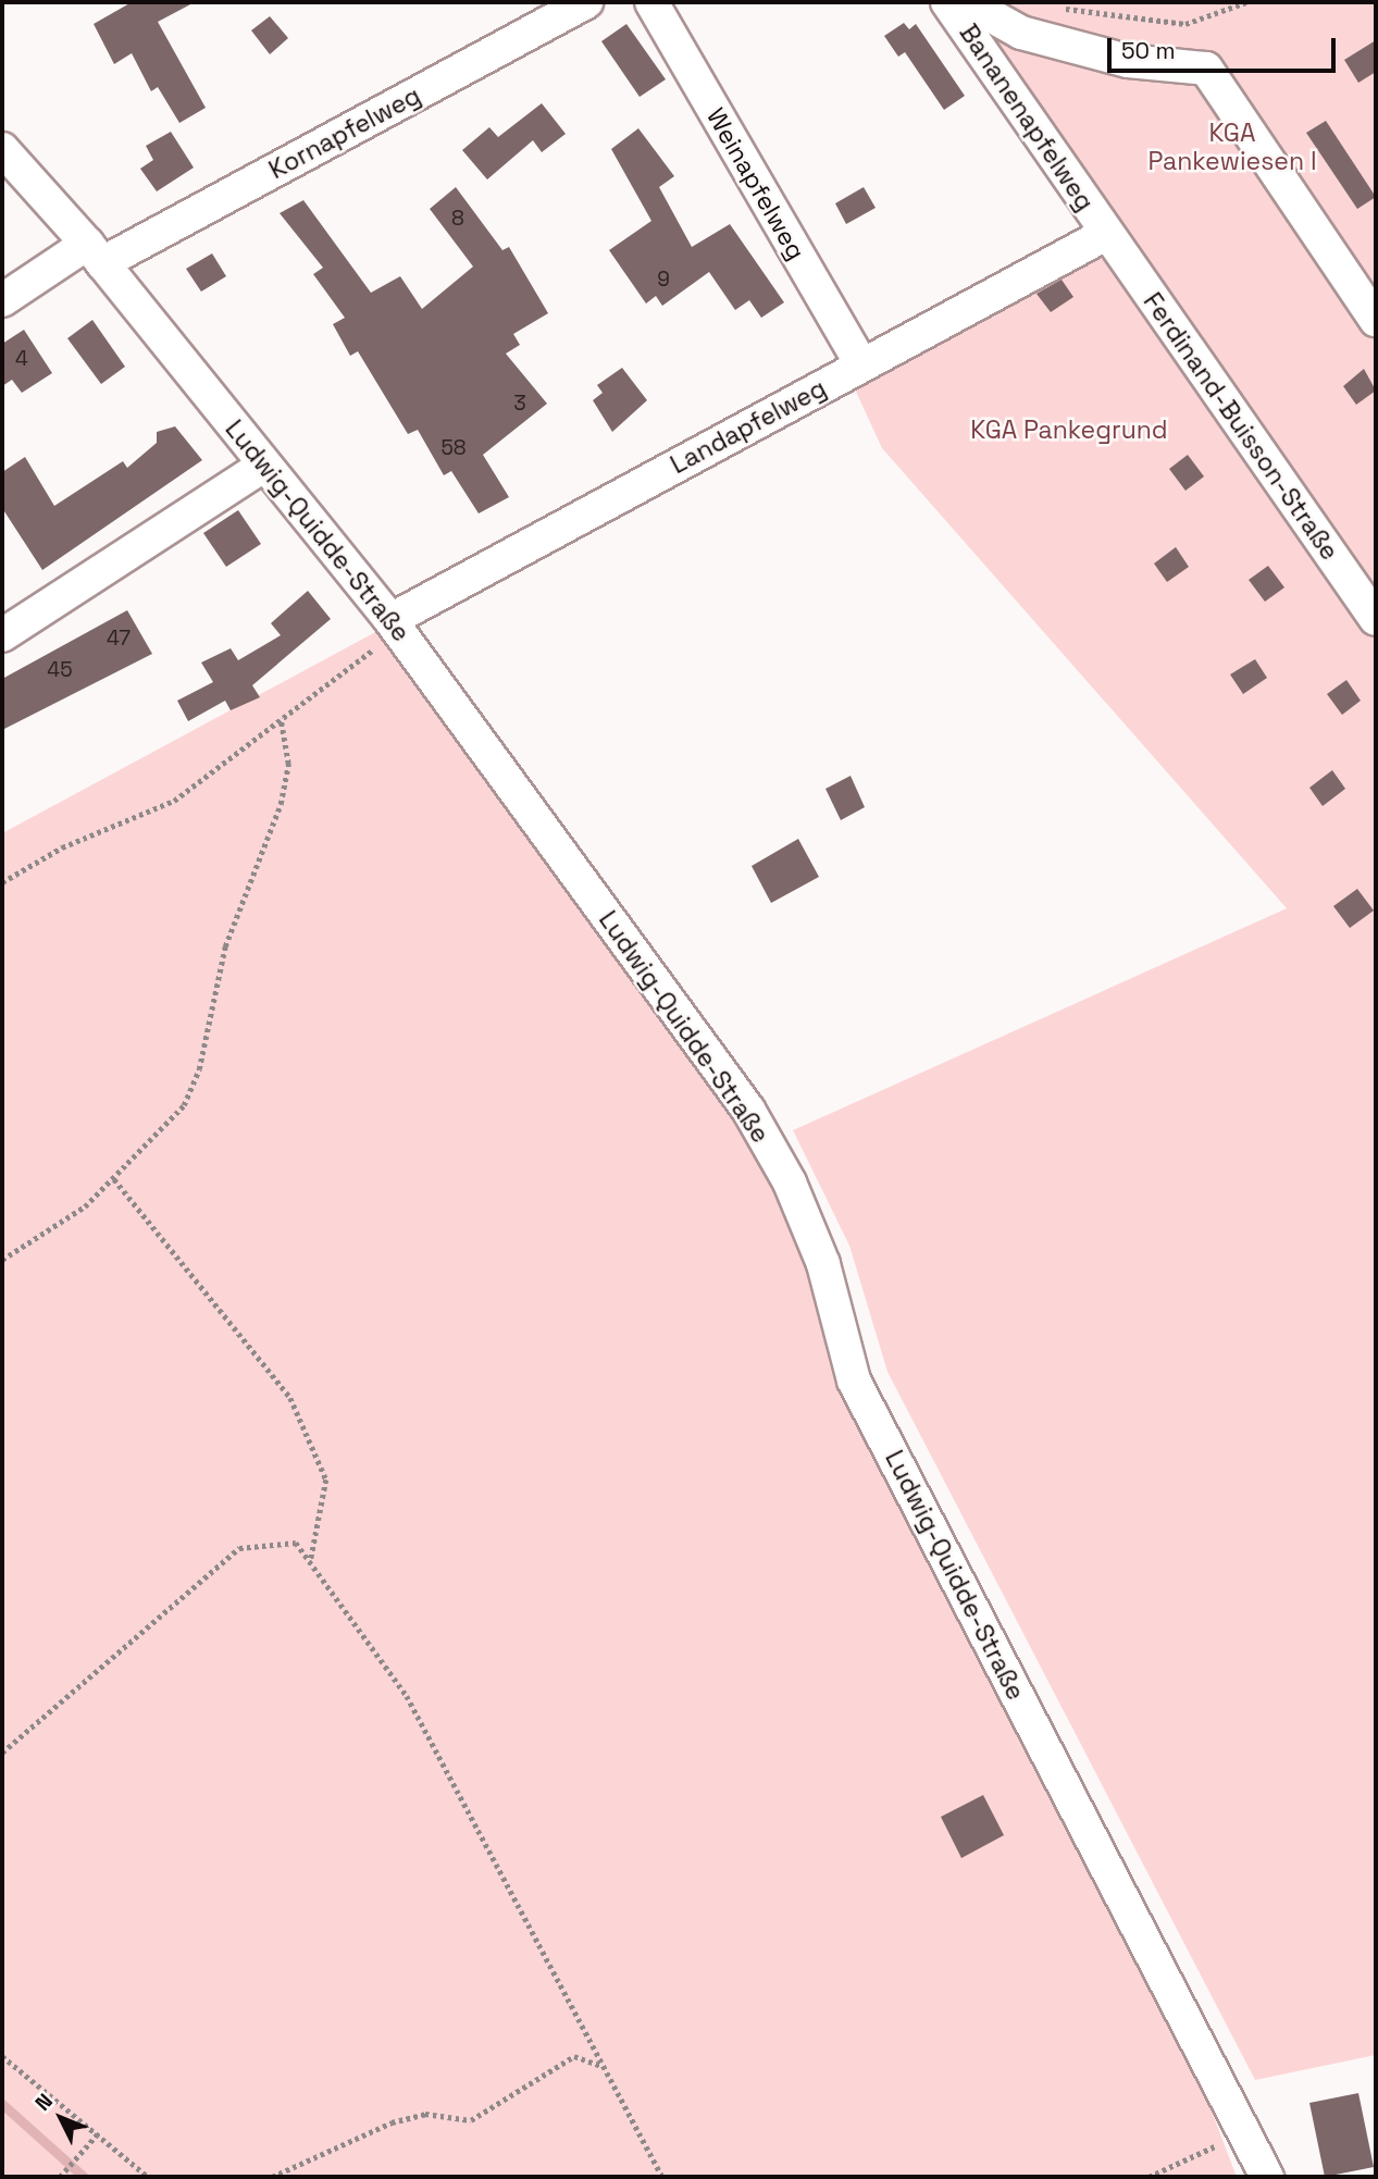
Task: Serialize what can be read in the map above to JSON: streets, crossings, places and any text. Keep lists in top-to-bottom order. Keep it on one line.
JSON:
{"streets":{"street":["Bananenapfelweg","Kornapfelweg","Weinapfelweg","Landapfelweg","Ferdinand-Buisson-Straße","Ludwig-Quidde-Straße"]},"crossings":[["Bananenapfelweg","Landapfelweg"],["Bananenapfelweg","Ferdinand-Buisson-Straße"],["Kornapfelweg","Ludwig-Quidde-Straße"],["Weinapfelweg","Landapfelweg"],["Landapfelweg","Ferdinand-Buisson-Straße"],["Landapfelweg","Ludwig-Quidde-Straße"]],"parks":["KGA Pankewiesen I","KGA Pankegrund"],"house_numbers":["8","9","4","3","58","47","45"],"scale_bar":"50 m","north":"top left"}
